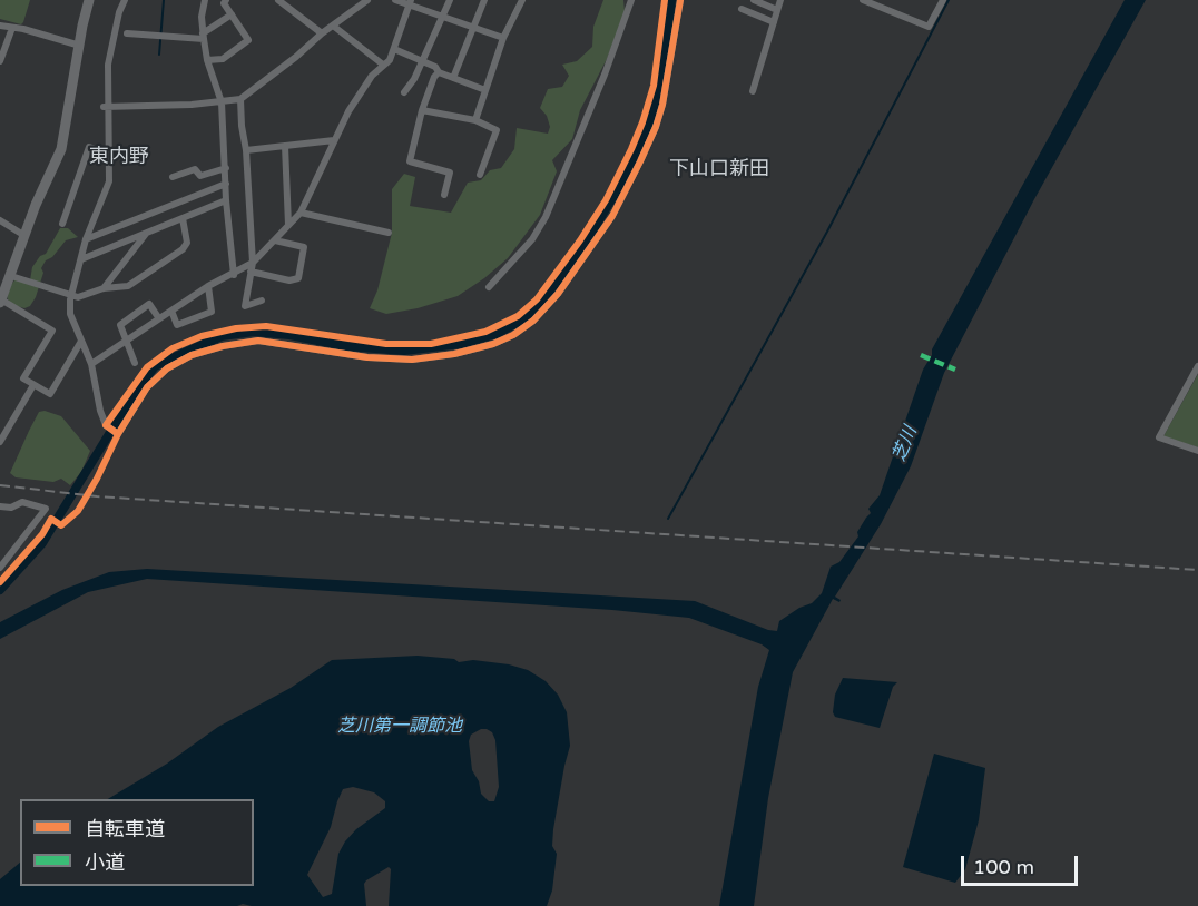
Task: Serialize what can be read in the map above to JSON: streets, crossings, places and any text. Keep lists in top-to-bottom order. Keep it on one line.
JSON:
{"districts":["東内野","下山口新田"],"water":["芝川","芝川第一調節池"],"legend":["自転車道","小道"],"scale_bar":"100 m"}
